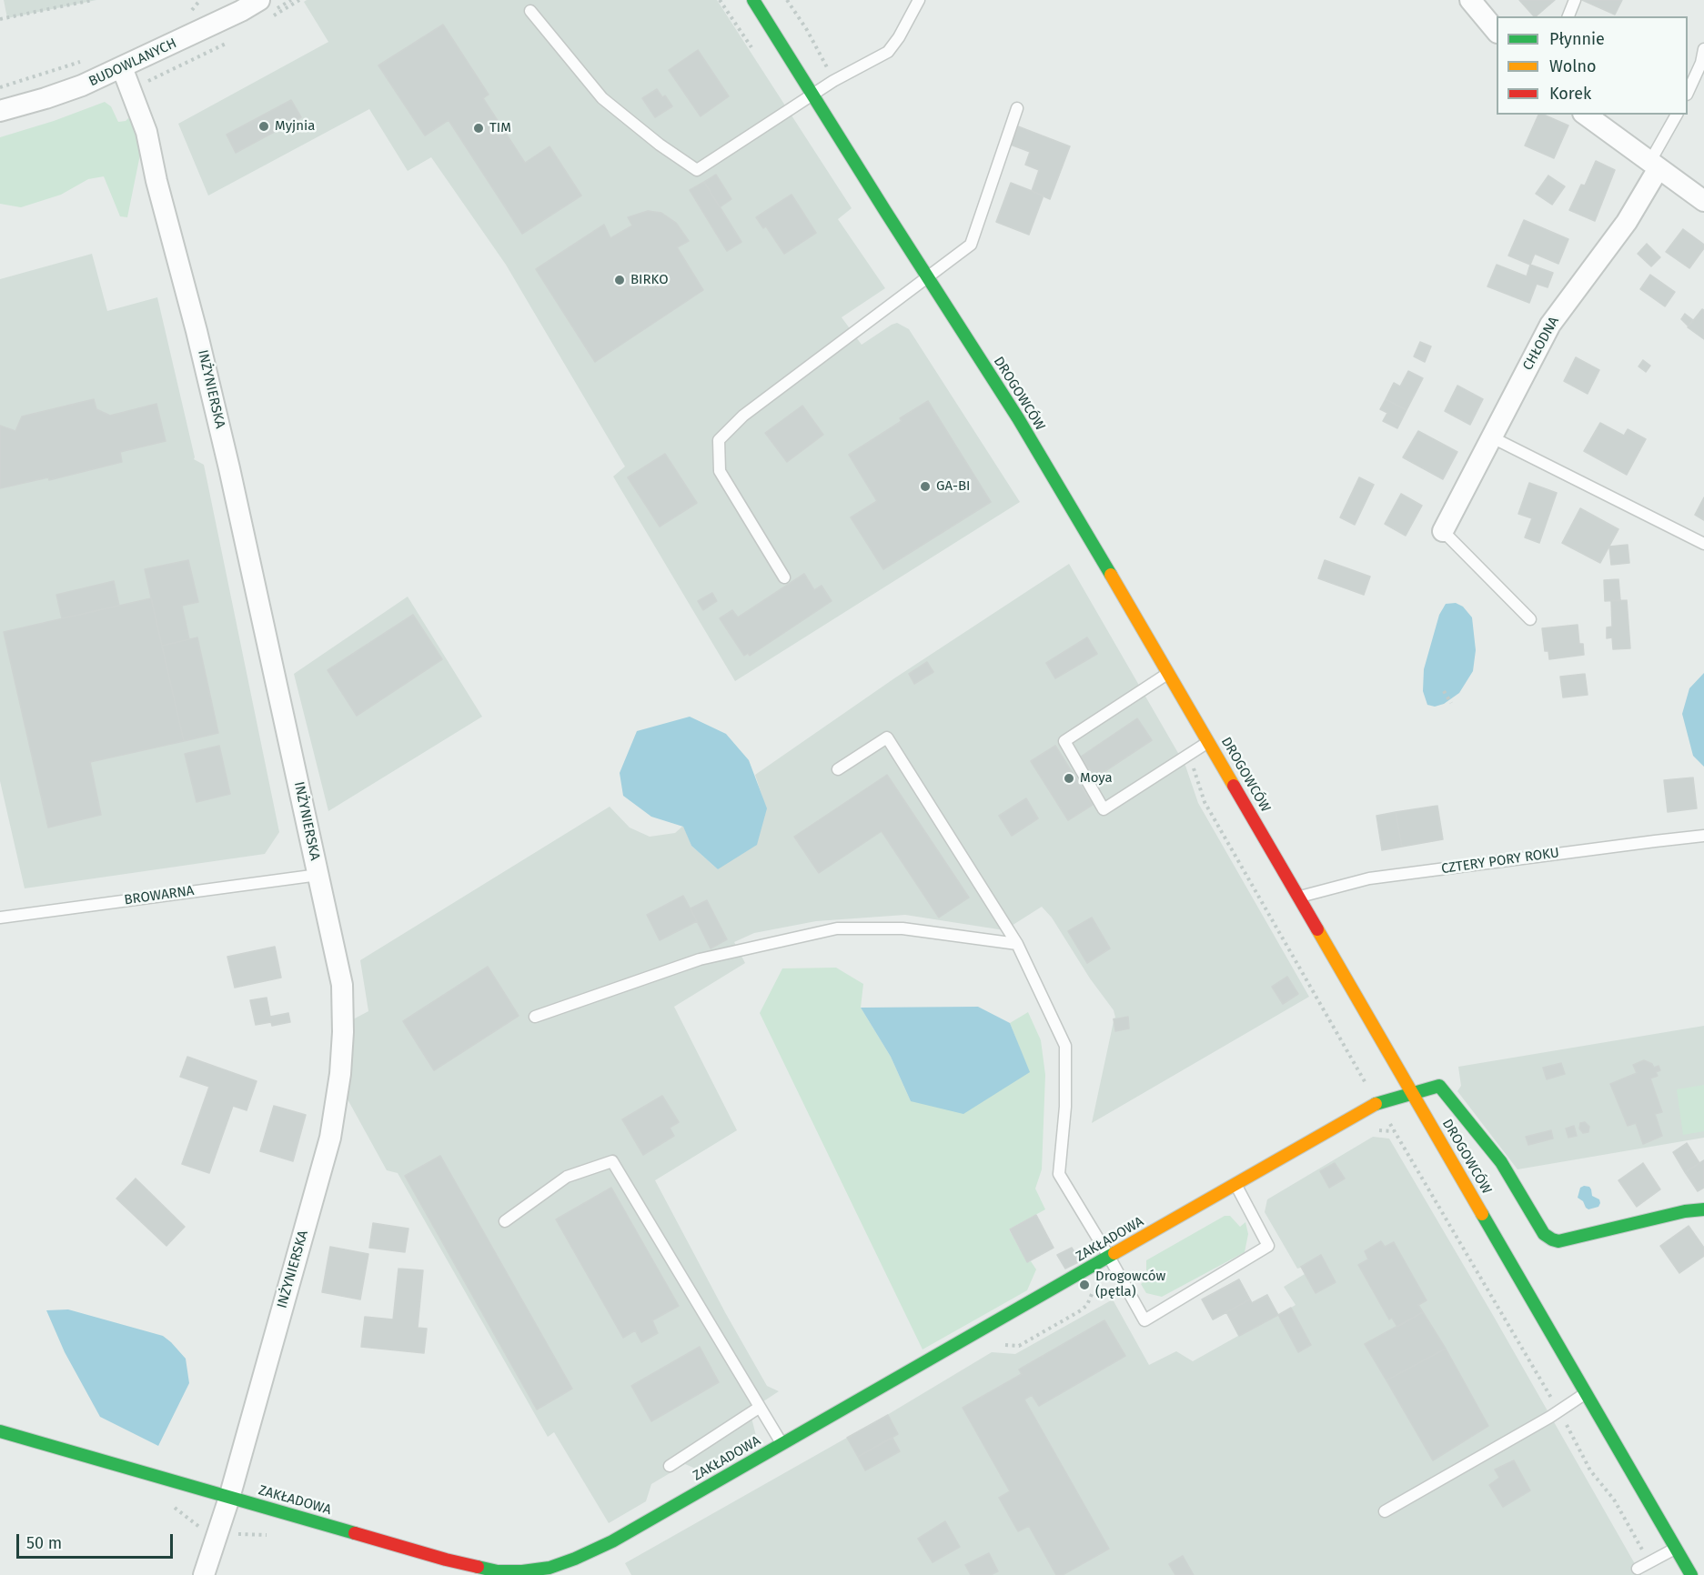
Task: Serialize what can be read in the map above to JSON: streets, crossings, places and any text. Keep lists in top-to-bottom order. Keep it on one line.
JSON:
{"streets":{"street":["BUDOWLANYCH","CHŁODNA","INŻYNIERSKA","DROGOWCÓW","ZAKŁADOWA"],"lane":["CZTERY PORY ROKU","BROWARNA"]},"crossings":[["BUDOWLANYCH","INŻYNIERSKA"],["INŻYNIERSKA","BROWARNA"],["INŻYNIERSKA","ZAKŁADOWA"],["DROGOWCÓW","CZTERY PORY ROKU"],["DROGOWCÓW","ZAKŁADOWA"]],"places":["Myjnia","TIM","BIRKO","GA-BI","Moya","Drogowców (pętla)"],"legend":["Płynnie","Wolno","Korek"],"scale_bar":"50 m"}
